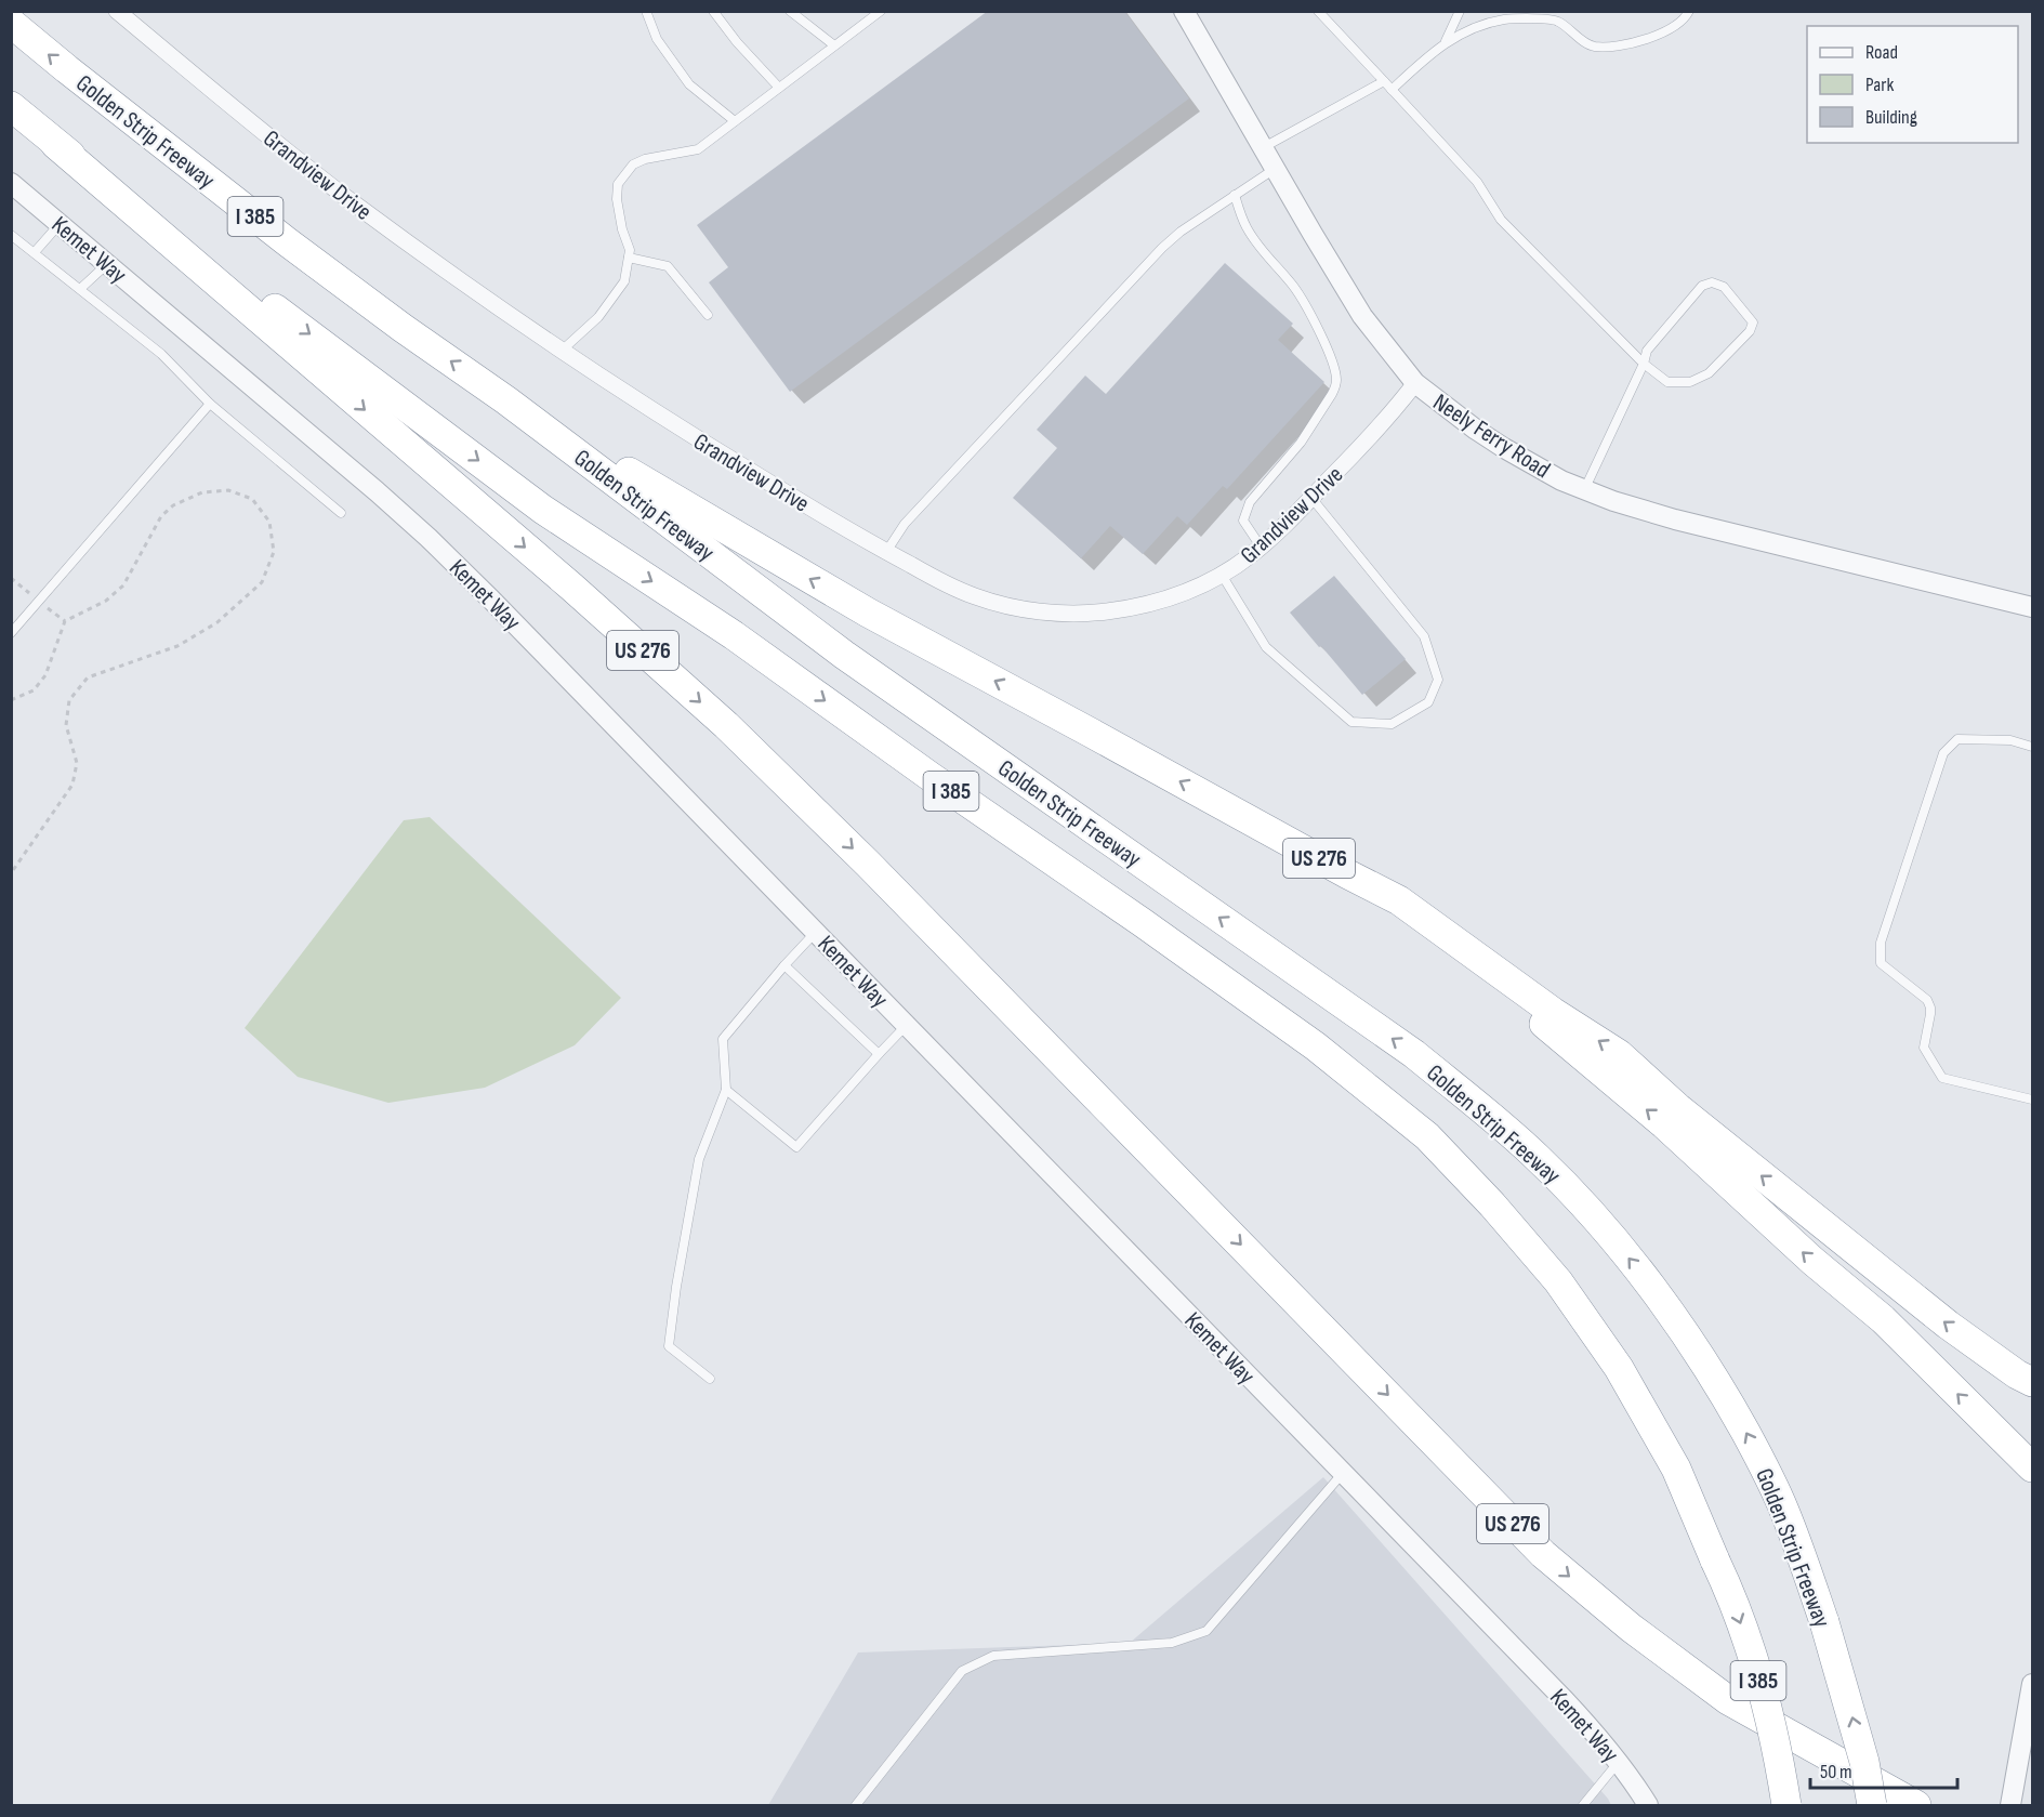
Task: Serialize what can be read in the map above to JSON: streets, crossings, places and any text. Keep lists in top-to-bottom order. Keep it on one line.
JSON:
{"streets":{"highway":["Golden Strip Freeway","I 385","US 276"],"street":["Grandview Drive","Kemet Way","Neely Ferry Road"]},"crossings":[["Golden Strip Freeway","US 276"],["Grandview Drive","Neely Ferry Road"]],"legend":["Road","Park","Building"],"scale_bar":"50 m"}
